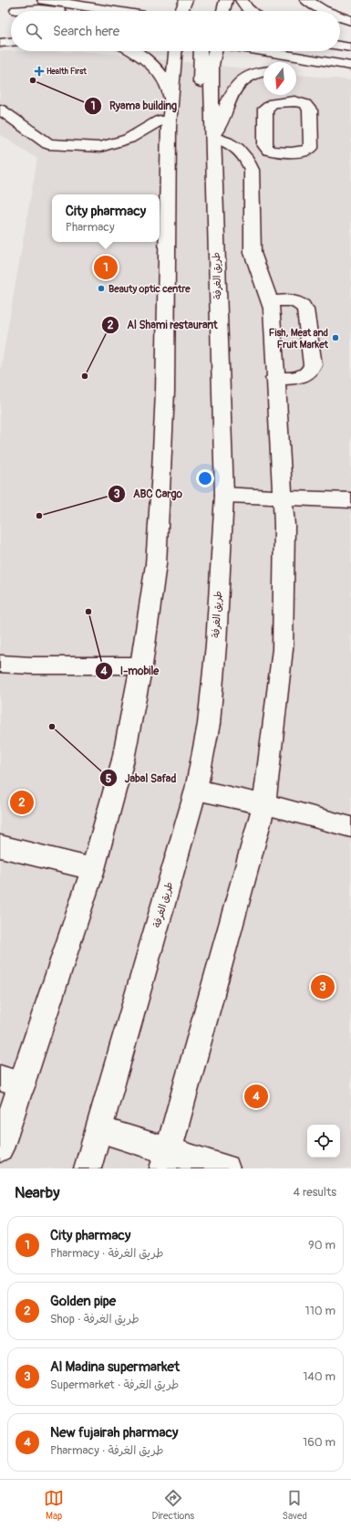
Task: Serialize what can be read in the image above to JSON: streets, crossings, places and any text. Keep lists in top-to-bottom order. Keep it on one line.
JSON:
{"streets":{"main road":["طريق الغرفة"]},"places":{"health":["Health First"],"other":["Ryama building","Beauty optic centre","Fish, Meat and Fruit Market","Al Shami restaurant","ABC Cargo","I-mobile","Jabal Safad"]},"north":"bottom","page":{"search":"Search here","popup":["City pharmacy","Pharmacy"],"pins":["1","2","3","4"],"heading":["Nearby","4 results"],"list":[{"mark":"1","name":"City pharmacy","note":"Pharmacy · طريق الغرفة","value":"90 m"},{"mark":"2","name":"Golden pipe","note":"Shop · طريق الغرفة","value":"110 m"},{"mark":"3","name":"Al Madina supermarket","note":"Supermarket · طريق الغرفة","value":"140 m"},{"mark":"4","name":"New fujairah pharmacy","note":"Pharmacy · طريق الغرفة","value":"160 m"}],"nav":["Map","Directions","Saved"]}}
